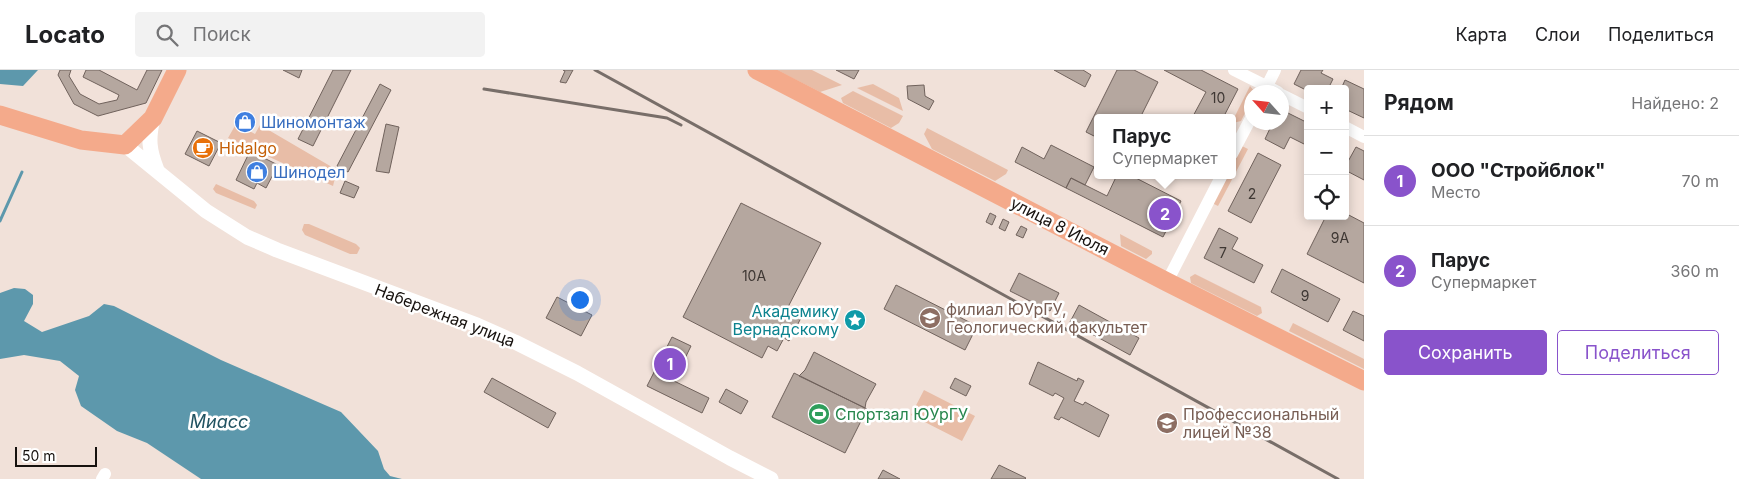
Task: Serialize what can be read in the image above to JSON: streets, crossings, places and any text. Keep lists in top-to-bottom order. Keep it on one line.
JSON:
{"streets":{"main road":["улица 8 Июля"],"street":["Набережная улица"]},"water":["Миасс"],"places":{"shop":["Шиномонтаж","Шинодел"],"cafe":["Hidalgo"],"school or university":["филиал ЮУрГУ, Геологический факультет","Профессиональный лицей №38"],"place":["Академику Вернадскому"],"sports":["Спортзал ЮУрГУ"]},"house_numbers":["10","2","9А","7","10А","9"],"scale_bar":"50 m","north":"top left","page":{"header":"Locato","search":"Поиск","nav":["Карта","Слои","Поделиться"],"heading":["Рядом","Найдено: 2"],"map_buttons":["+","−"],"popup":["Парус","Супермаркет"],"list":[{"mark":"1","name":"ООО \"Стройблок\"","note":"Место","value":"70 m"},{"mark":"2","name":"Парус","note":"Супермаркет","value":"360 m"}],"pins":["2","1"],"buttons":["Сохранить","Поделиться"],"scale":"50 m"}}
